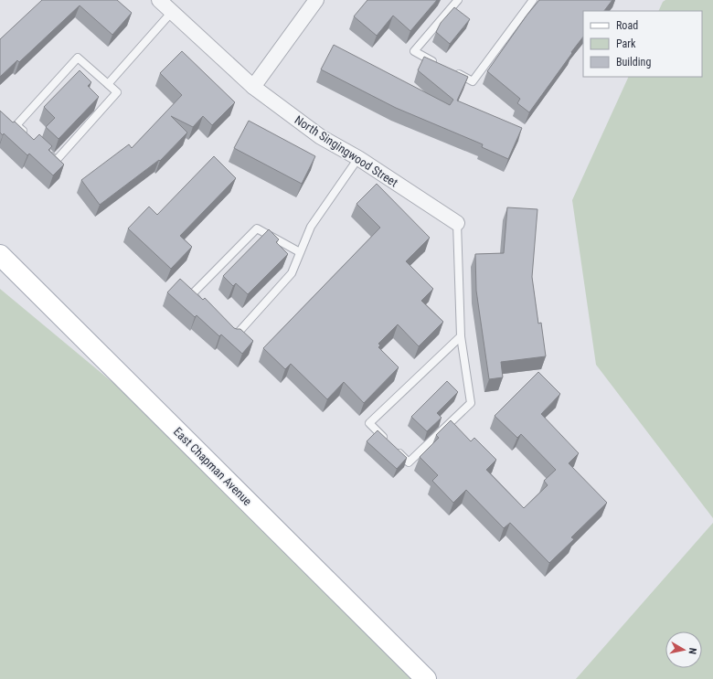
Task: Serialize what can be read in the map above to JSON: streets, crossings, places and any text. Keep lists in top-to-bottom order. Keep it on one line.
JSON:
{"streets":{"main road":["East Chapman Avenue"],"street":["North Singingwood Street"]},"legend":["Road","Park","Building"],"north":"right"}
